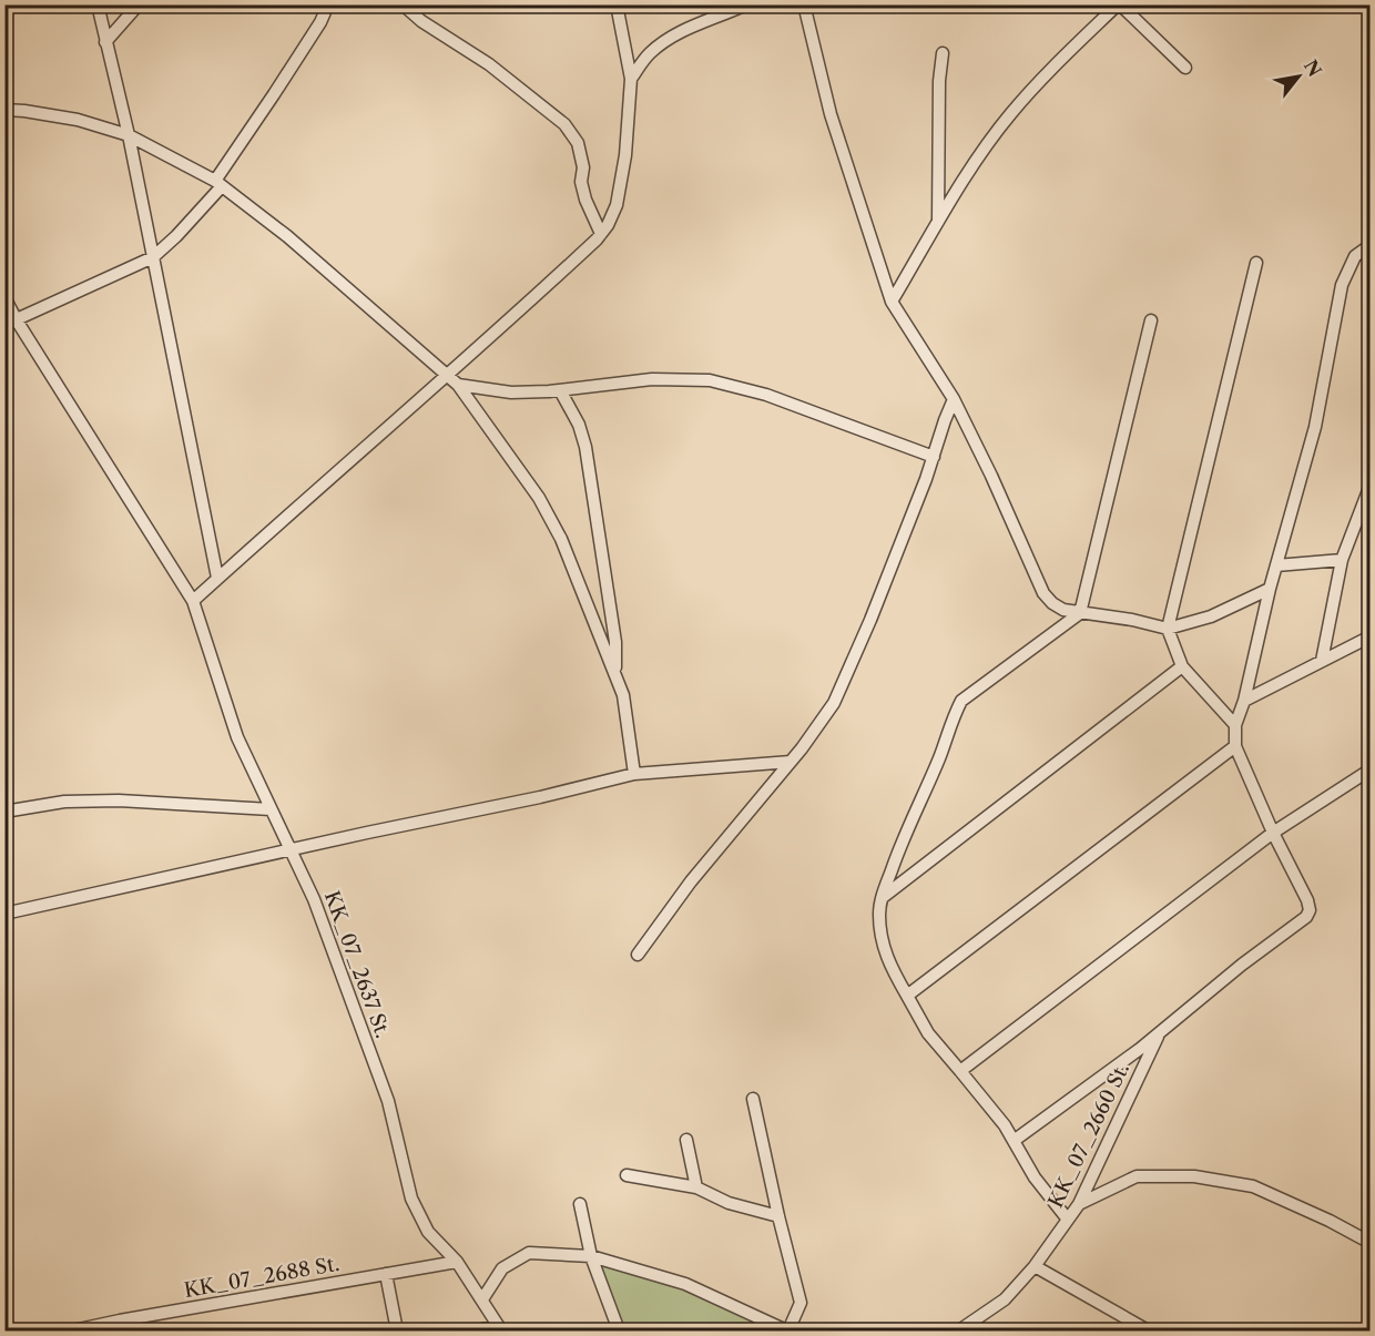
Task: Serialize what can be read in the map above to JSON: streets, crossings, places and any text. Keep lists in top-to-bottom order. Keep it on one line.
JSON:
{"streets":{"street":["KK_07_2637 St.","KK_07_2660 St.","KK_07_2688 St."]},"crossings":[["KK_07_2637 St.","KK_07_2688 St."]],"north":"top right"}
